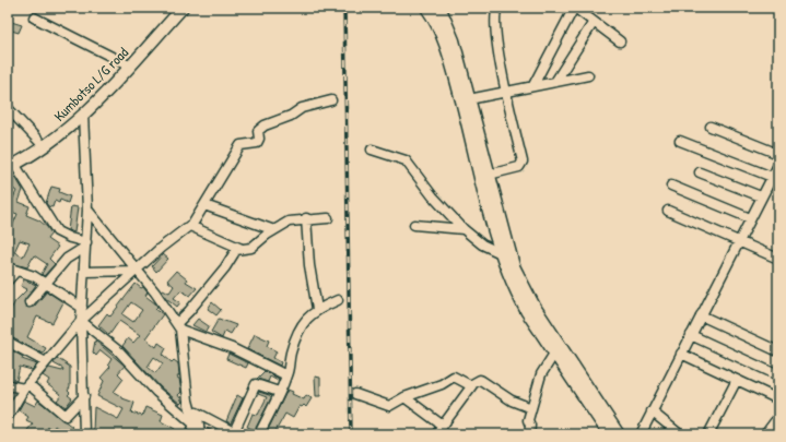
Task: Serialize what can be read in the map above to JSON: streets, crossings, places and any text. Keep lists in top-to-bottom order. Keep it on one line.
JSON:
{"streets":{"main road":["Kumbotso L/G road"]}}
